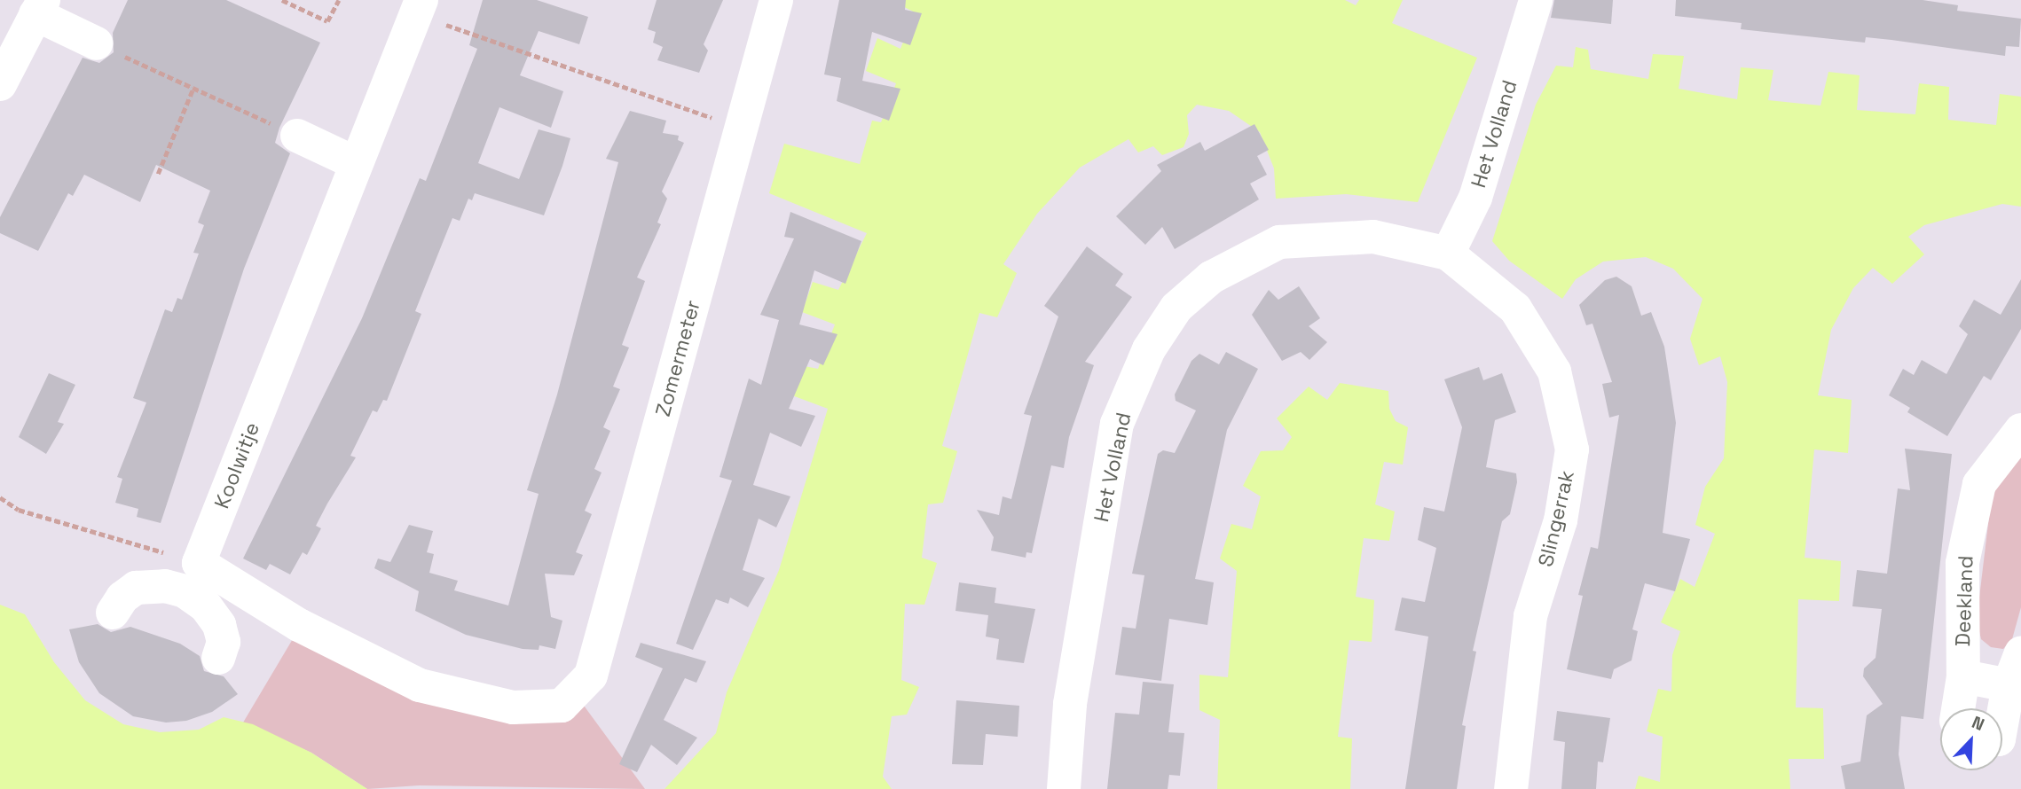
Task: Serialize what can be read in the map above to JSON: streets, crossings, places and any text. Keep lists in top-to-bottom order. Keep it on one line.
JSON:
{"streets":{"street":["Het Volland","Zomermeter","Koolwitje","Slingerrak","Deekland"]},"crossings":[["Het Volland","Slingerrak"],["Zomermeter","Koolwitje"]],"north":"top right"}
